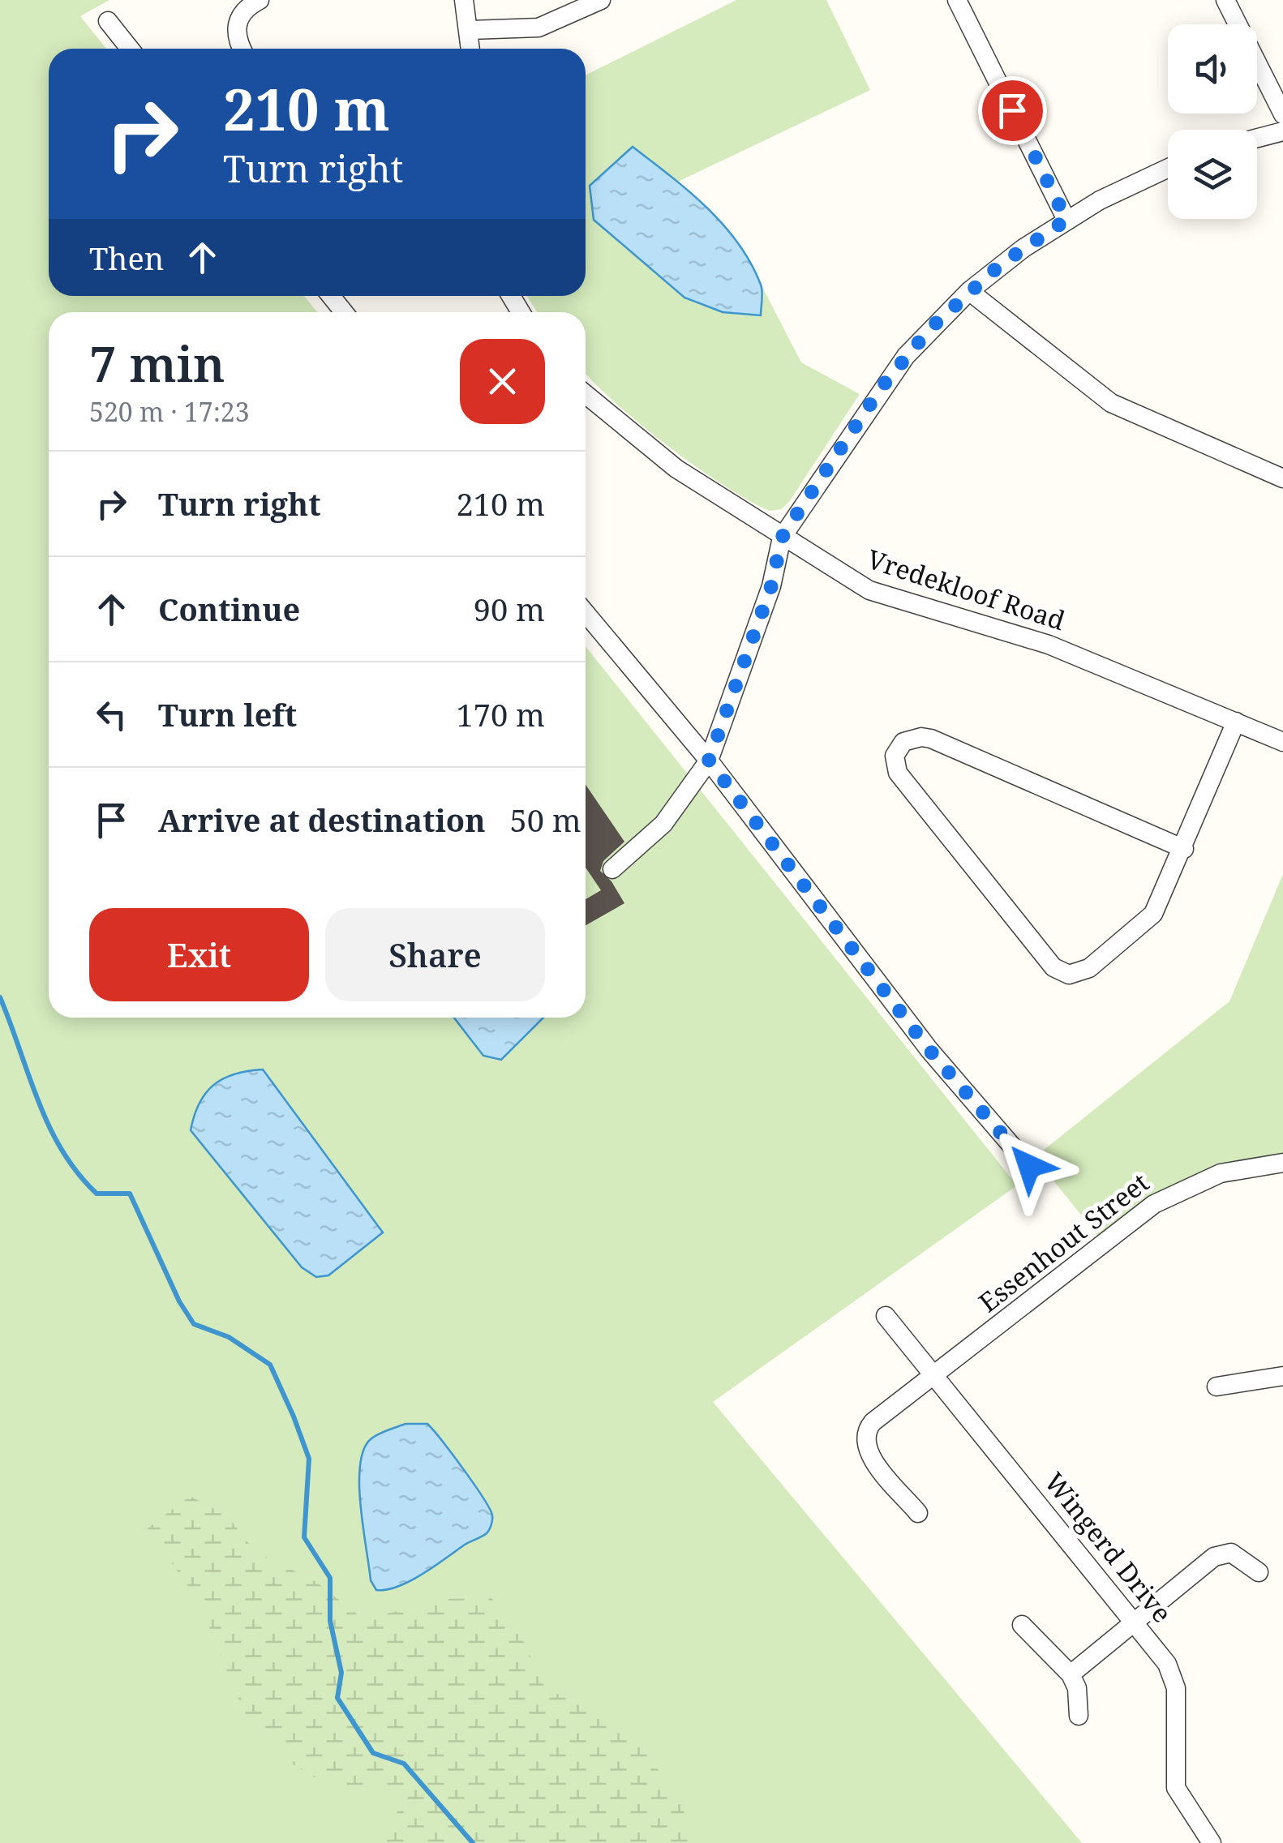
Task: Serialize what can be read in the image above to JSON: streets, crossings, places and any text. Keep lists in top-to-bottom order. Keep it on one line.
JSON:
{"streets":{"street":["Vredekloof Road","Essenhout Street","Wingerd Drive"]},"crossings":[["Essenhout Street","Wingerd Drive"]],"page":{"turn":["210 m","Turn right"],"then":"Then","heading":["7 min","520 m · 17:23"],"list":[{"name":"Turn right","value":"210 m"},{"name":"Continue","value":"90 m"},{"name":"Turn left","value":"170 m"},{"name":"Arrive at destination","value":"50 m"}],"buttons":["Exit","Share"]}}
